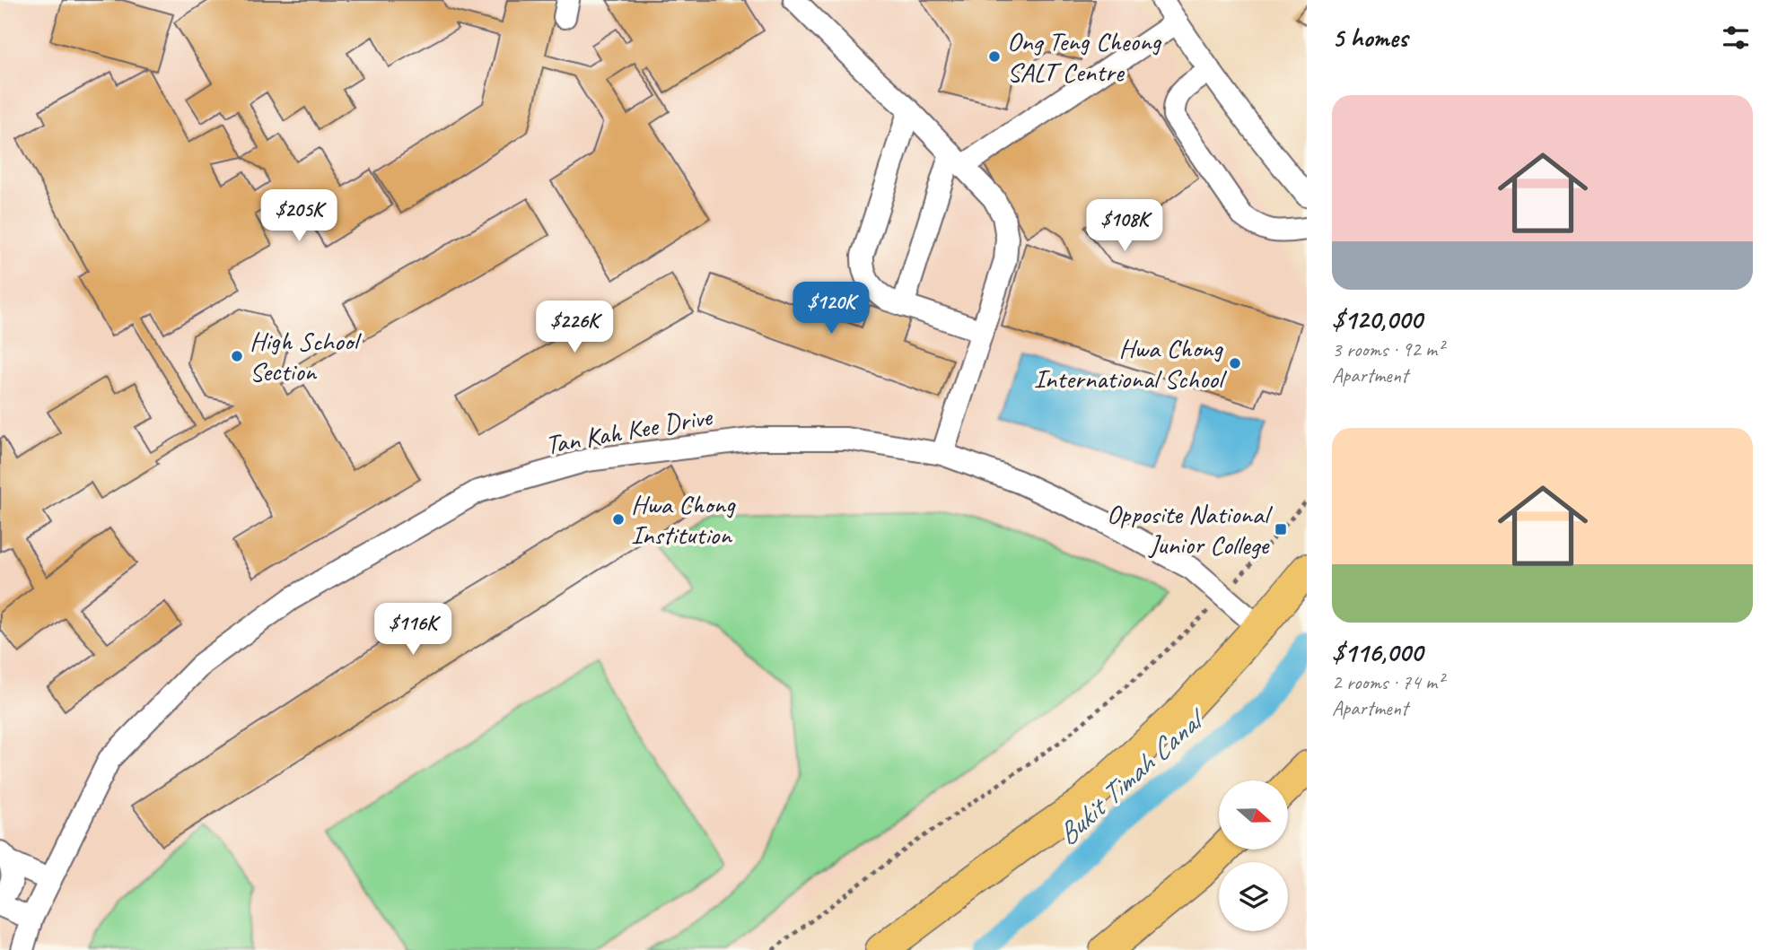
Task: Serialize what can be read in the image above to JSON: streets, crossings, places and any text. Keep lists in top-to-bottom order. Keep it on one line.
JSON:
{"streets":{"street":["Tan Kah Kee Drive"]},"water":["Bukit Timah Canal"],"places":{"other":["Ong Teng Cheong SALT Centre","High School Section","Hwa Chong International School","Hwa Chong Institution"],"transit":["Opposite National Junior College"]},"north":"right","page":{"heading":"5 homes","list":[{"name":"$120,000","note":"3 rooms · 92 m² · Apartment"},{"name":"$116,000","note":"2 rooms · 74 m² · Apartment"}],"price":["$205K","$108K","$120K","$226K","$116K"]}}
